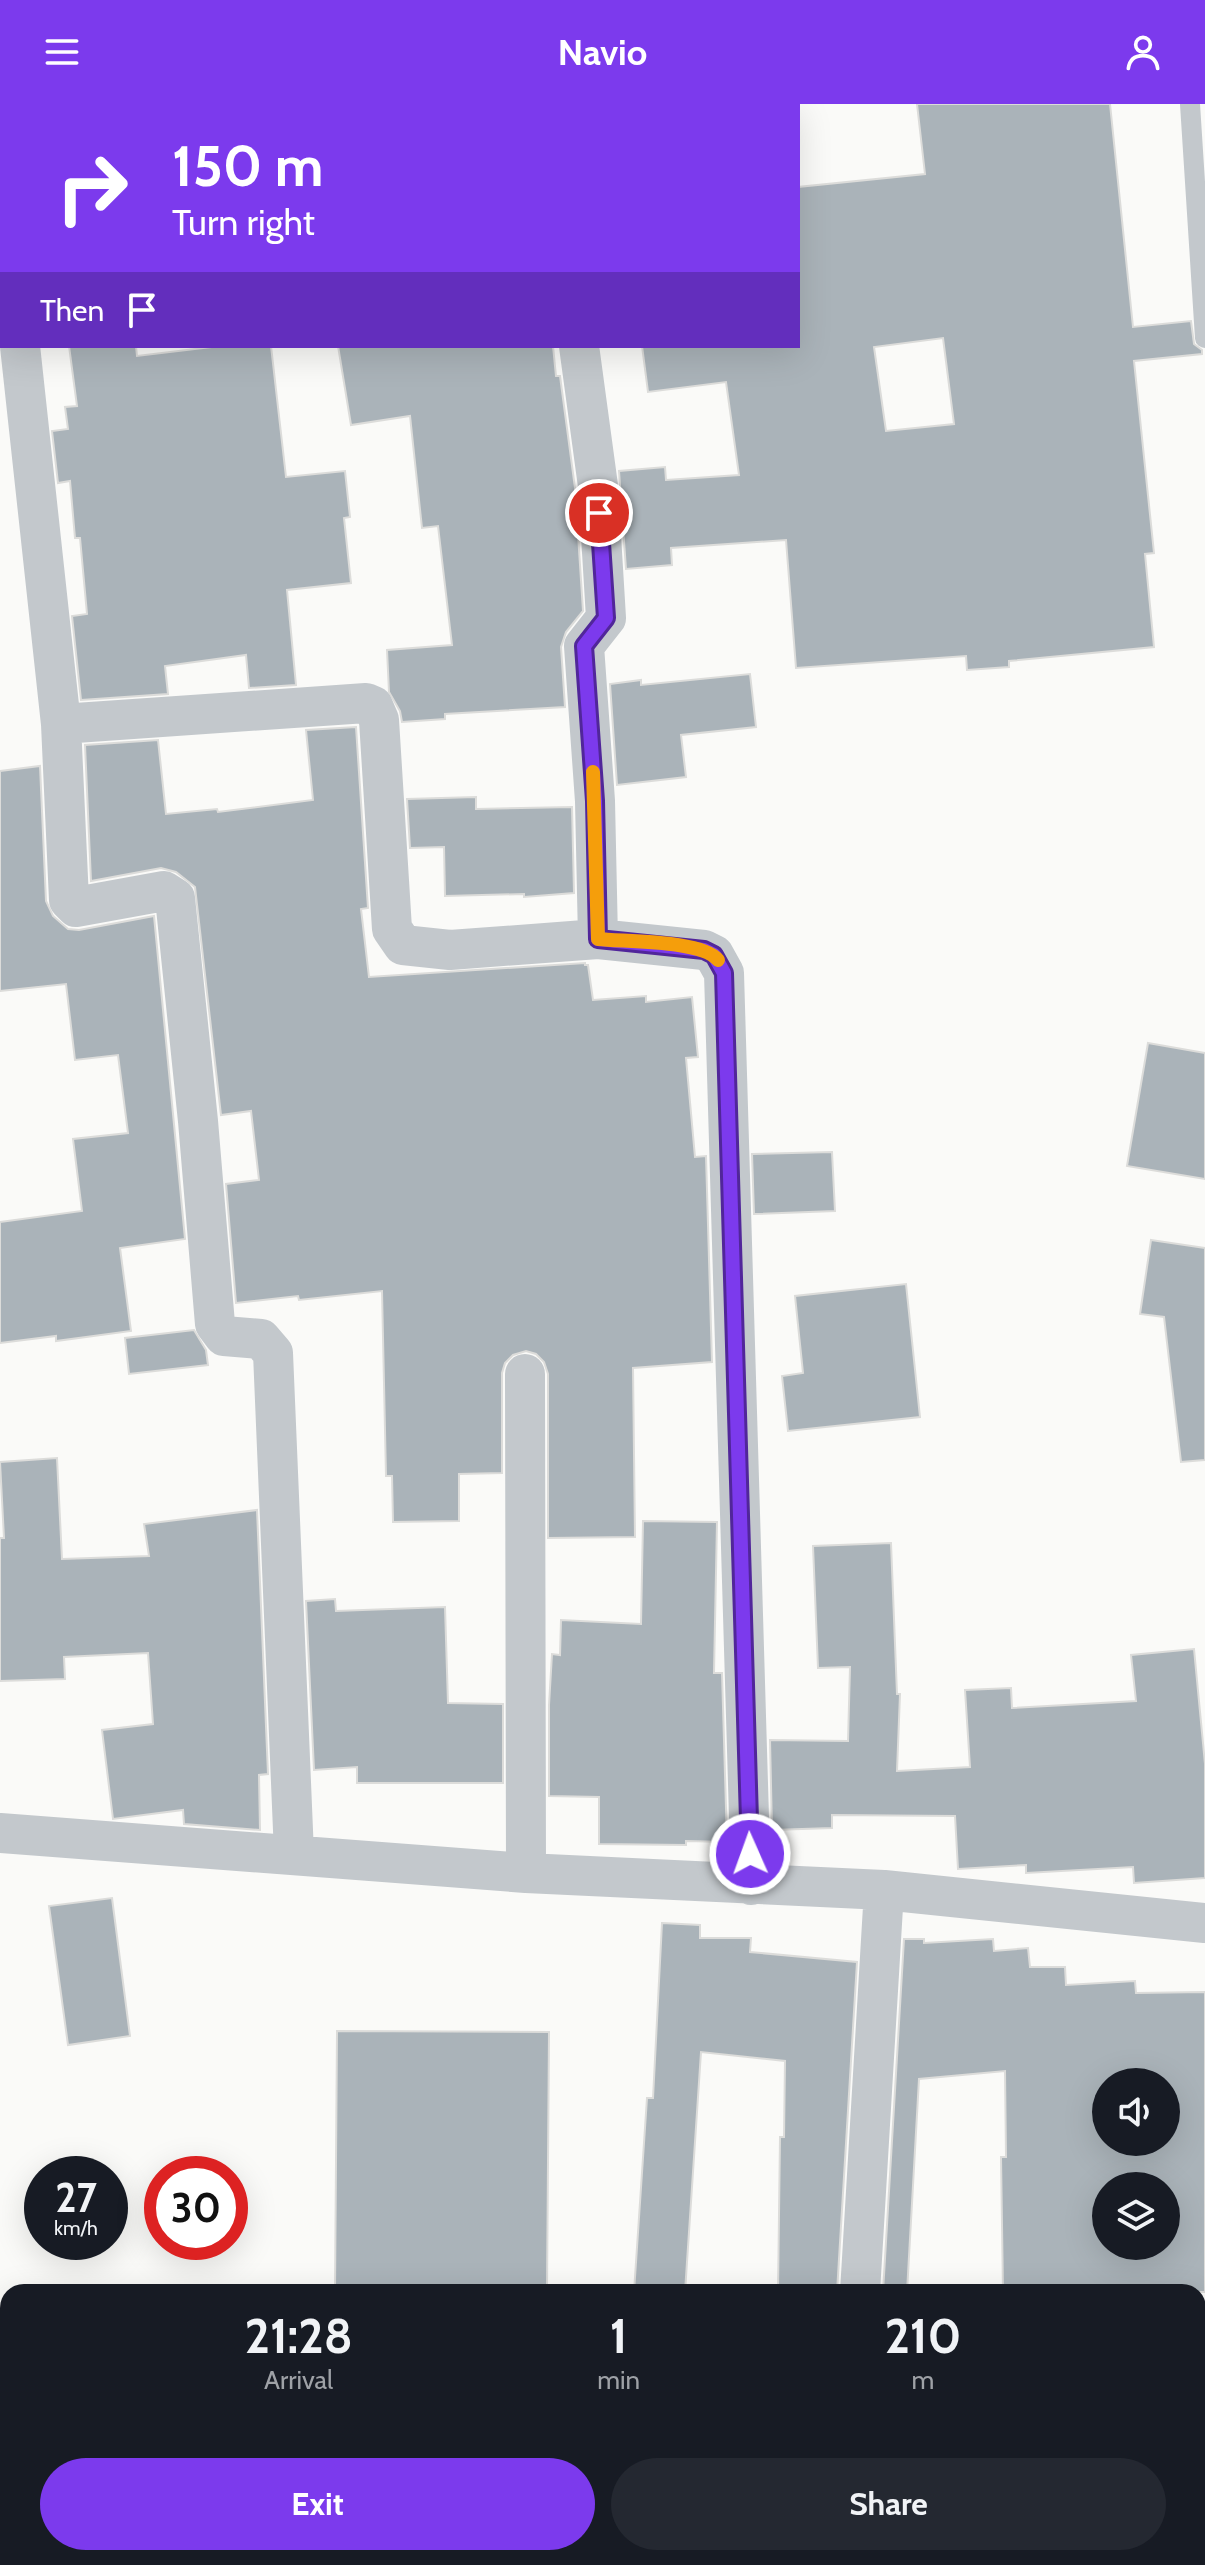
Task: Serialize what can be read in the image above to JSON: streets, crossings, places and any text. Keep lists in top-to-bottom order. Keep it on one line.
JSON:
{"page":{"header":"Navio","turn":["150 m","Turn right"],"then":"Then","speed":"27 km/h","limit":"30","eta":["21:28","Arrival","1","min","210","m"],"buttons":["Exit","Share"]}}
